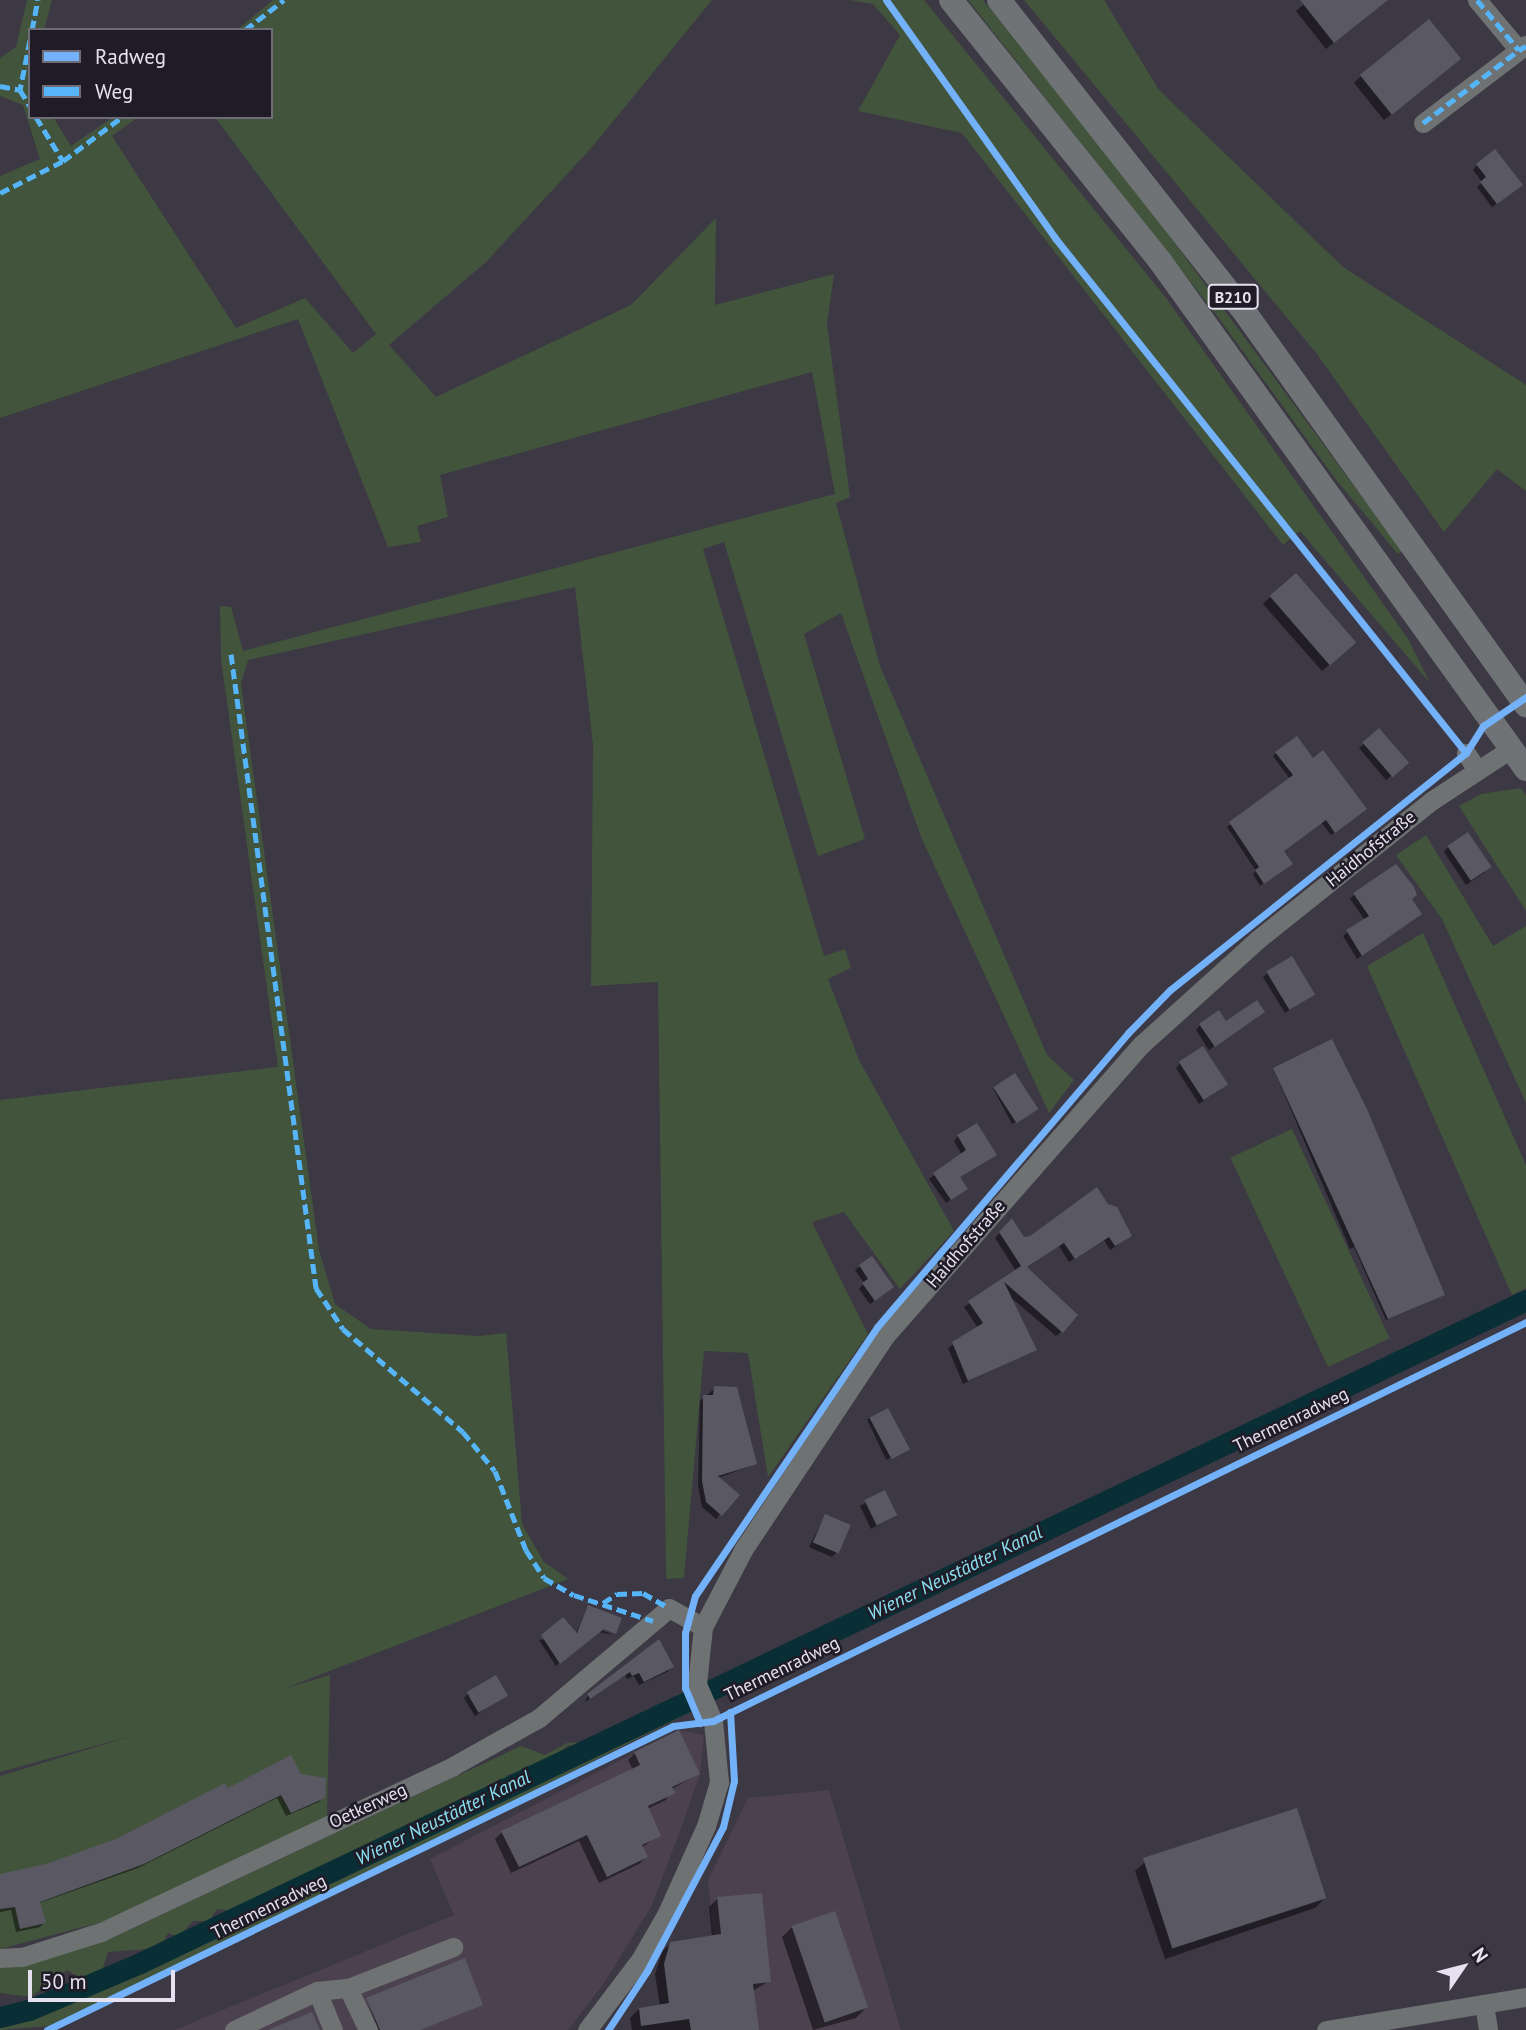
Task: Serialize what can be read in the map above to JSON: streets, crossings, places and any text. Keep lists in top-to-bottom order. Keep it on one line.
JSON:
{"streets":{"main road":["B210"],"street":["Haidhofstraße","Oetkerweg"],"cycle path":["Thermenradweg"]},"crossings":[["B210","Haidhofstraße"],["Haidhofstraße","Oetkerweg"]],"water":["Wiener Neustädter Kanal"],"legend":["Radweg","Weg"],"scale_bar":"50 m","north":"top right"}
